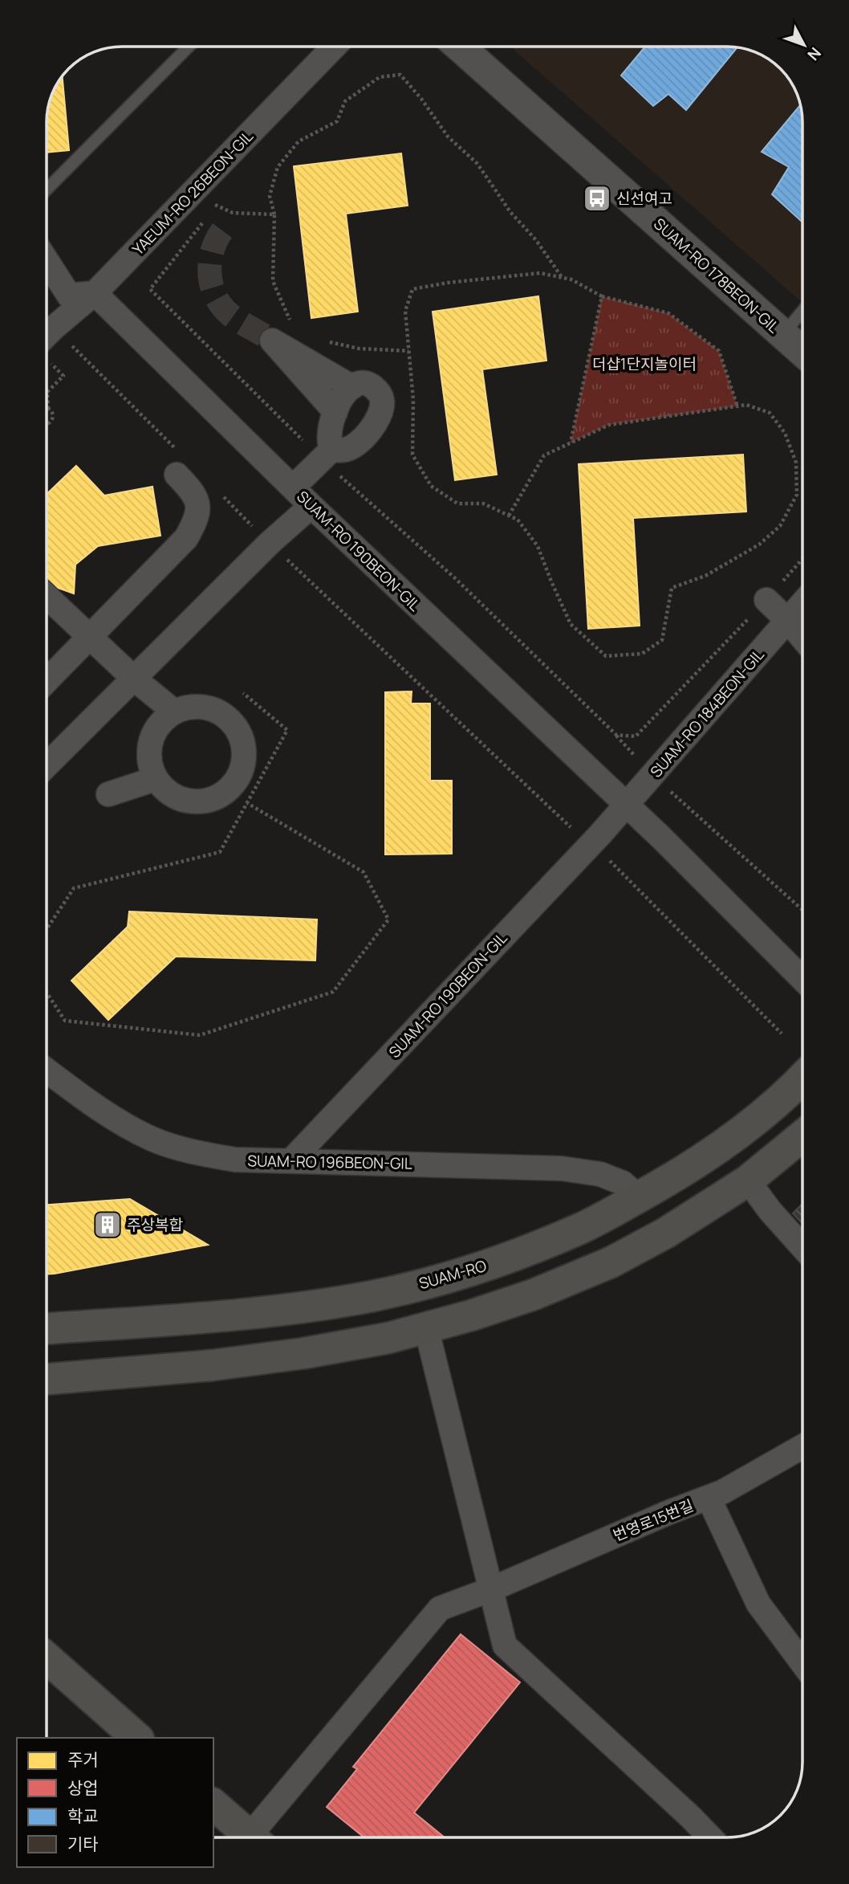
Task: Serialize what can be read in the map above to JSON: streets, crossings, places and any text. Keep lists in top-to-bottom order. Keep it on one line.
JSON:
{"streets":{"main road":["SUAM-RO"],"street":["YAEUM-RO 26BEON-GIL","SUAM-RO 178BEON-GIL","SUAM-RO 190BEON-GIL","SUAM-RO 184BEON-GIL","SUAM-RO 196BEON-GIL","번영로15번길"]},"crossings":[["YAEUM-RO 26BEON-GIL","SUAM-RO 190BEON-GIL"],["SUAM-RO 190BEON-GIL","SUAM-RO 184BEON-GIL"],["SUAM-RO 190BEON-GIL","SUAM-RO 196BEON-GIL"],["SUAM-RO 196BEON-GIL","SUAM-RO"]],"parks":["더샵1단지놀이터"],"places":{"bus stop":["신선여고"],"building":["주상복합"]},"legend":["주거","상업","학교","기타"],"north":"bottom right"}
